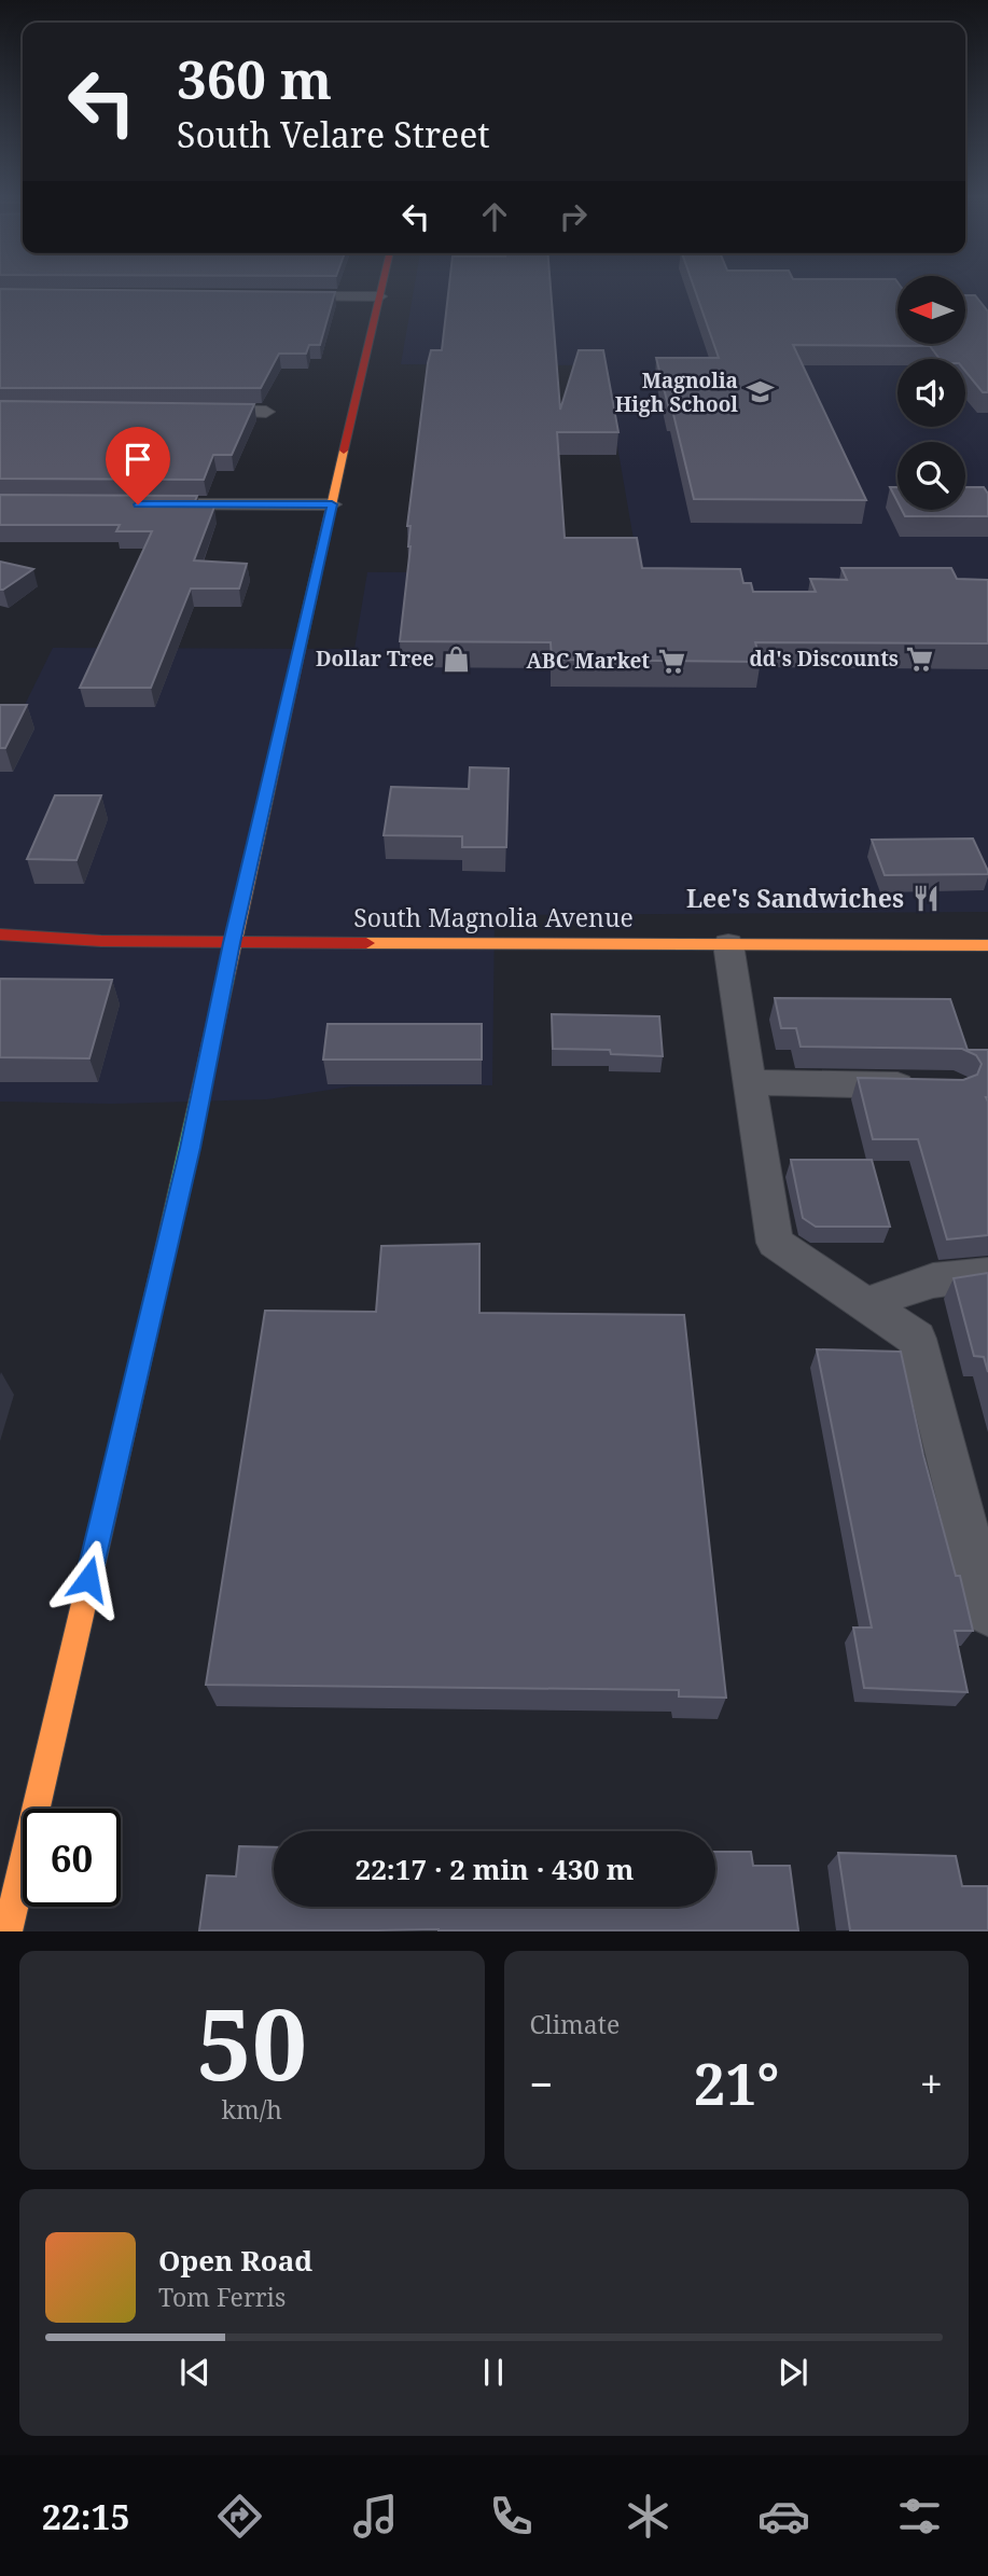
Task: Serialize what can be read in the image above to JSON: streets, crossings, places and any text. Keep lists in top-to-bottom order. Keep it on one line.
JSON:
{"streets":{"main road":["South Magnolia Avenue"]},"places":{"school or university":["Magnolia High School"],"shop":["Dollar Tree"],"supermarket":["dd's Discounts","ABC Market"],"restaurant":["Lee's Sandwiches"]},"north":"left","page":{"turn":["360 m","South Velare Street"],"limit":"60","trip":"22:17 · 2 min · 430 m","tile":[["50","km/h"],"Climate"],"heat":["−","21°","+"],"song":["Open Road","Tom Ferris"],"tabs":"22:15"}}
